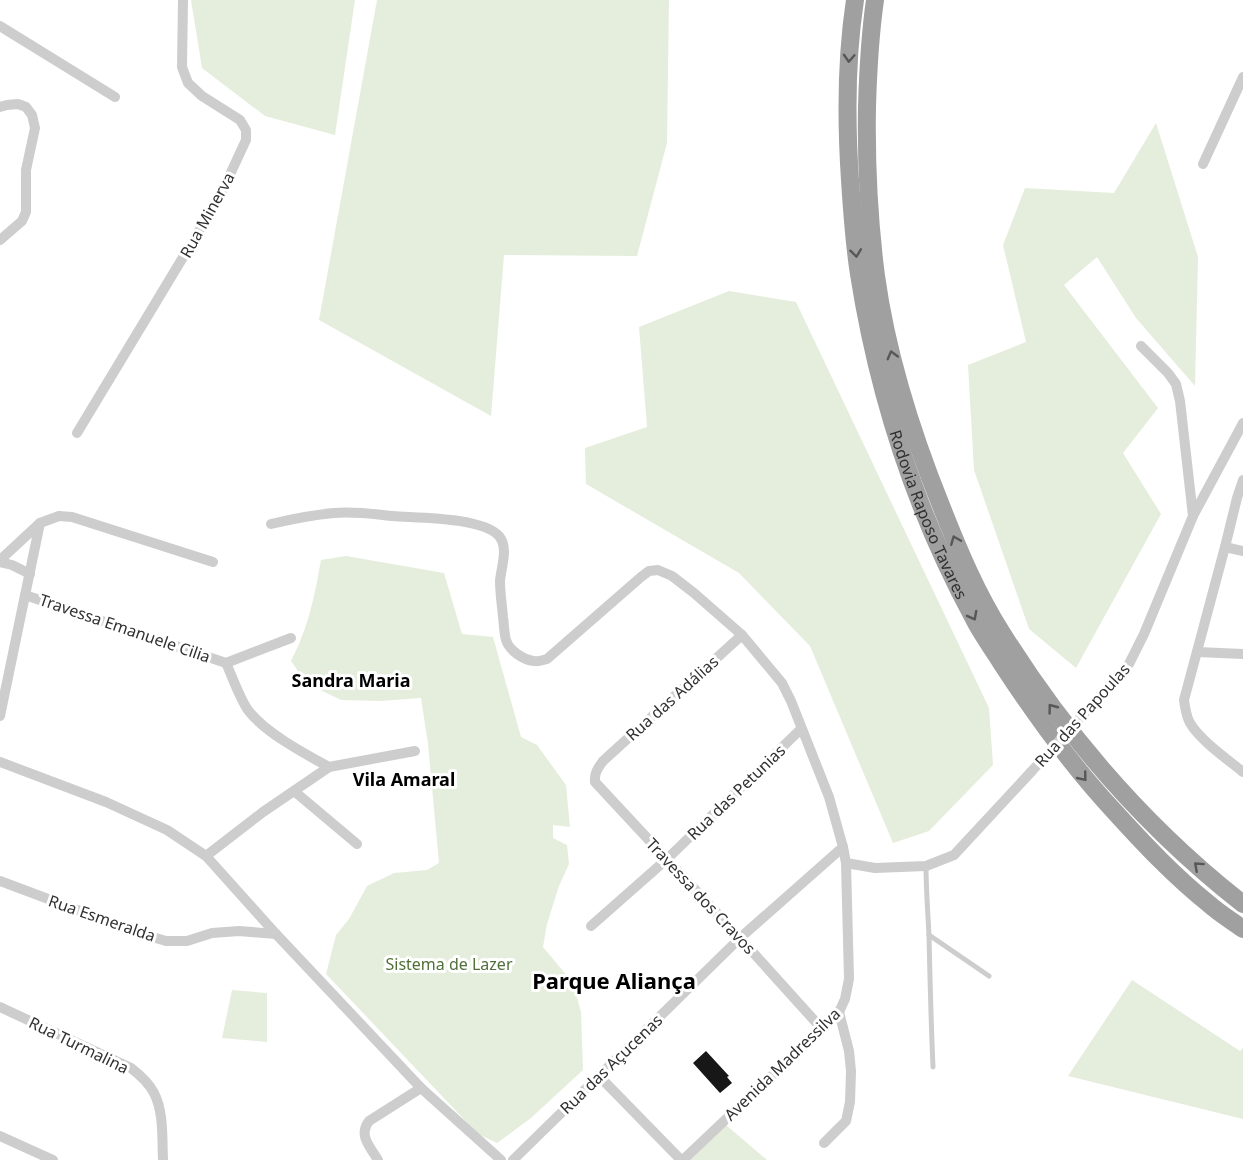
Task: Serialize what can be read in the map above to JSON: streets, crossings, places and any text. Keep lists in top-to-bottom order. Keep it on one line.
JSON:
{"streets":{"highway":["Rodovia Raposo Tavares"],"street":["Rua Minerva","Travessa Emanuele Cilia","Rua das Adálias","Rua das Papoulas","Rua das Petunias","Travessa dos Cravos","Rua Esmeralda","Rua Turmalina","Rua das Açucenas","Avenida Madressilva"]},"crossings":[["Rua das Adálias","Travessa dos Cravos"],["Rua das Adálias","Avenida Madressilva"],["Rua das Papoulas","Avenida Madressilva"],["Rua das Petunias","Travessa dos Cravos"],["Rua das Petunias","Avenida Madressilva"],["Travessa dos Cravos","Rua das Açucenas"],["Travessa dos Cravos","Avenida Madressilva"],["Rua das Açucenas","Avenida Madressilva"]],"districts":["Sandra Maria","Vila Amaral","Parque Aliança"],"parks":["Sistema de Lazer"]}
